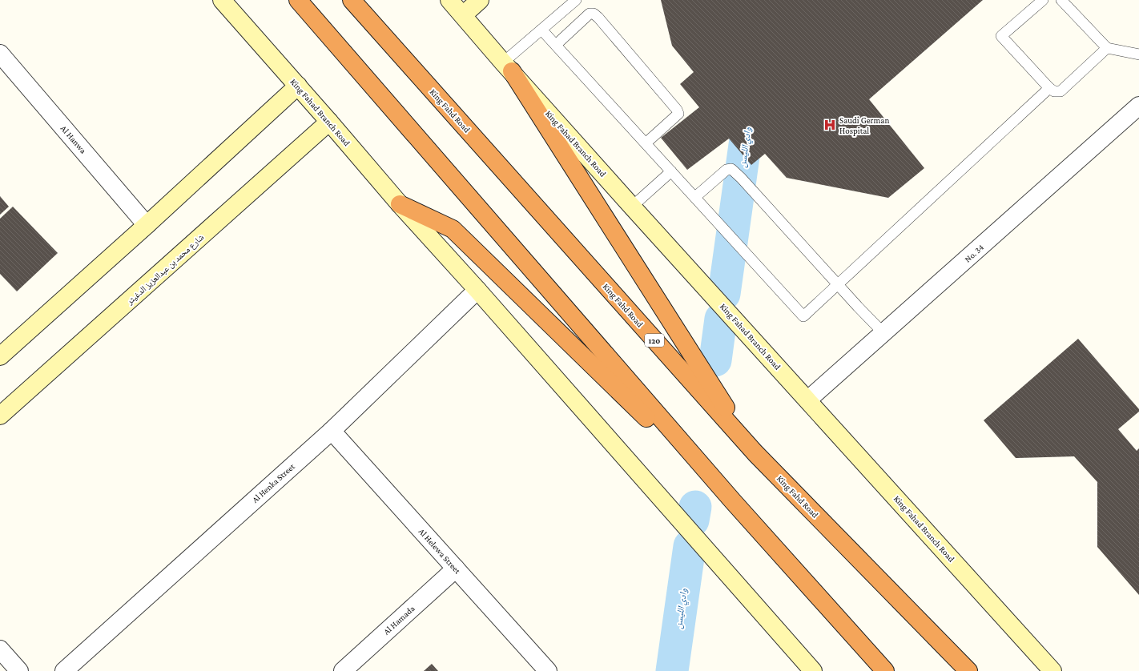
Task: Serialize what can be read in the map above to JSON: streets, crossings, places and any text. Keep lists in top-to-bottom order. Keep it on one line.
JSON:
{"streets":{"highway":["King Fahd Road","120"],"main road":["King Fahad Branch Road","شارع محمد بن عبدالعزيز الدغيثر"],"street":["Al Hanwa","No. 34","Al Henka Street","Al Helewa Street","Al Hamada"]},"crossings":[["King Fahad Branch Road","No. 34"],["King Fahad Branch Road","شارع محمد بن عبدالعزيز الدغيثر"],["King Fahad Branch Road","Al Henka Street"],["Al Henka Street","Al Helewa Street"],["Al Helewa Street","Al Hamada"]],"water":["وادي الليسن"],"places":{"hospital":["Saudi German Hospital"]}}
